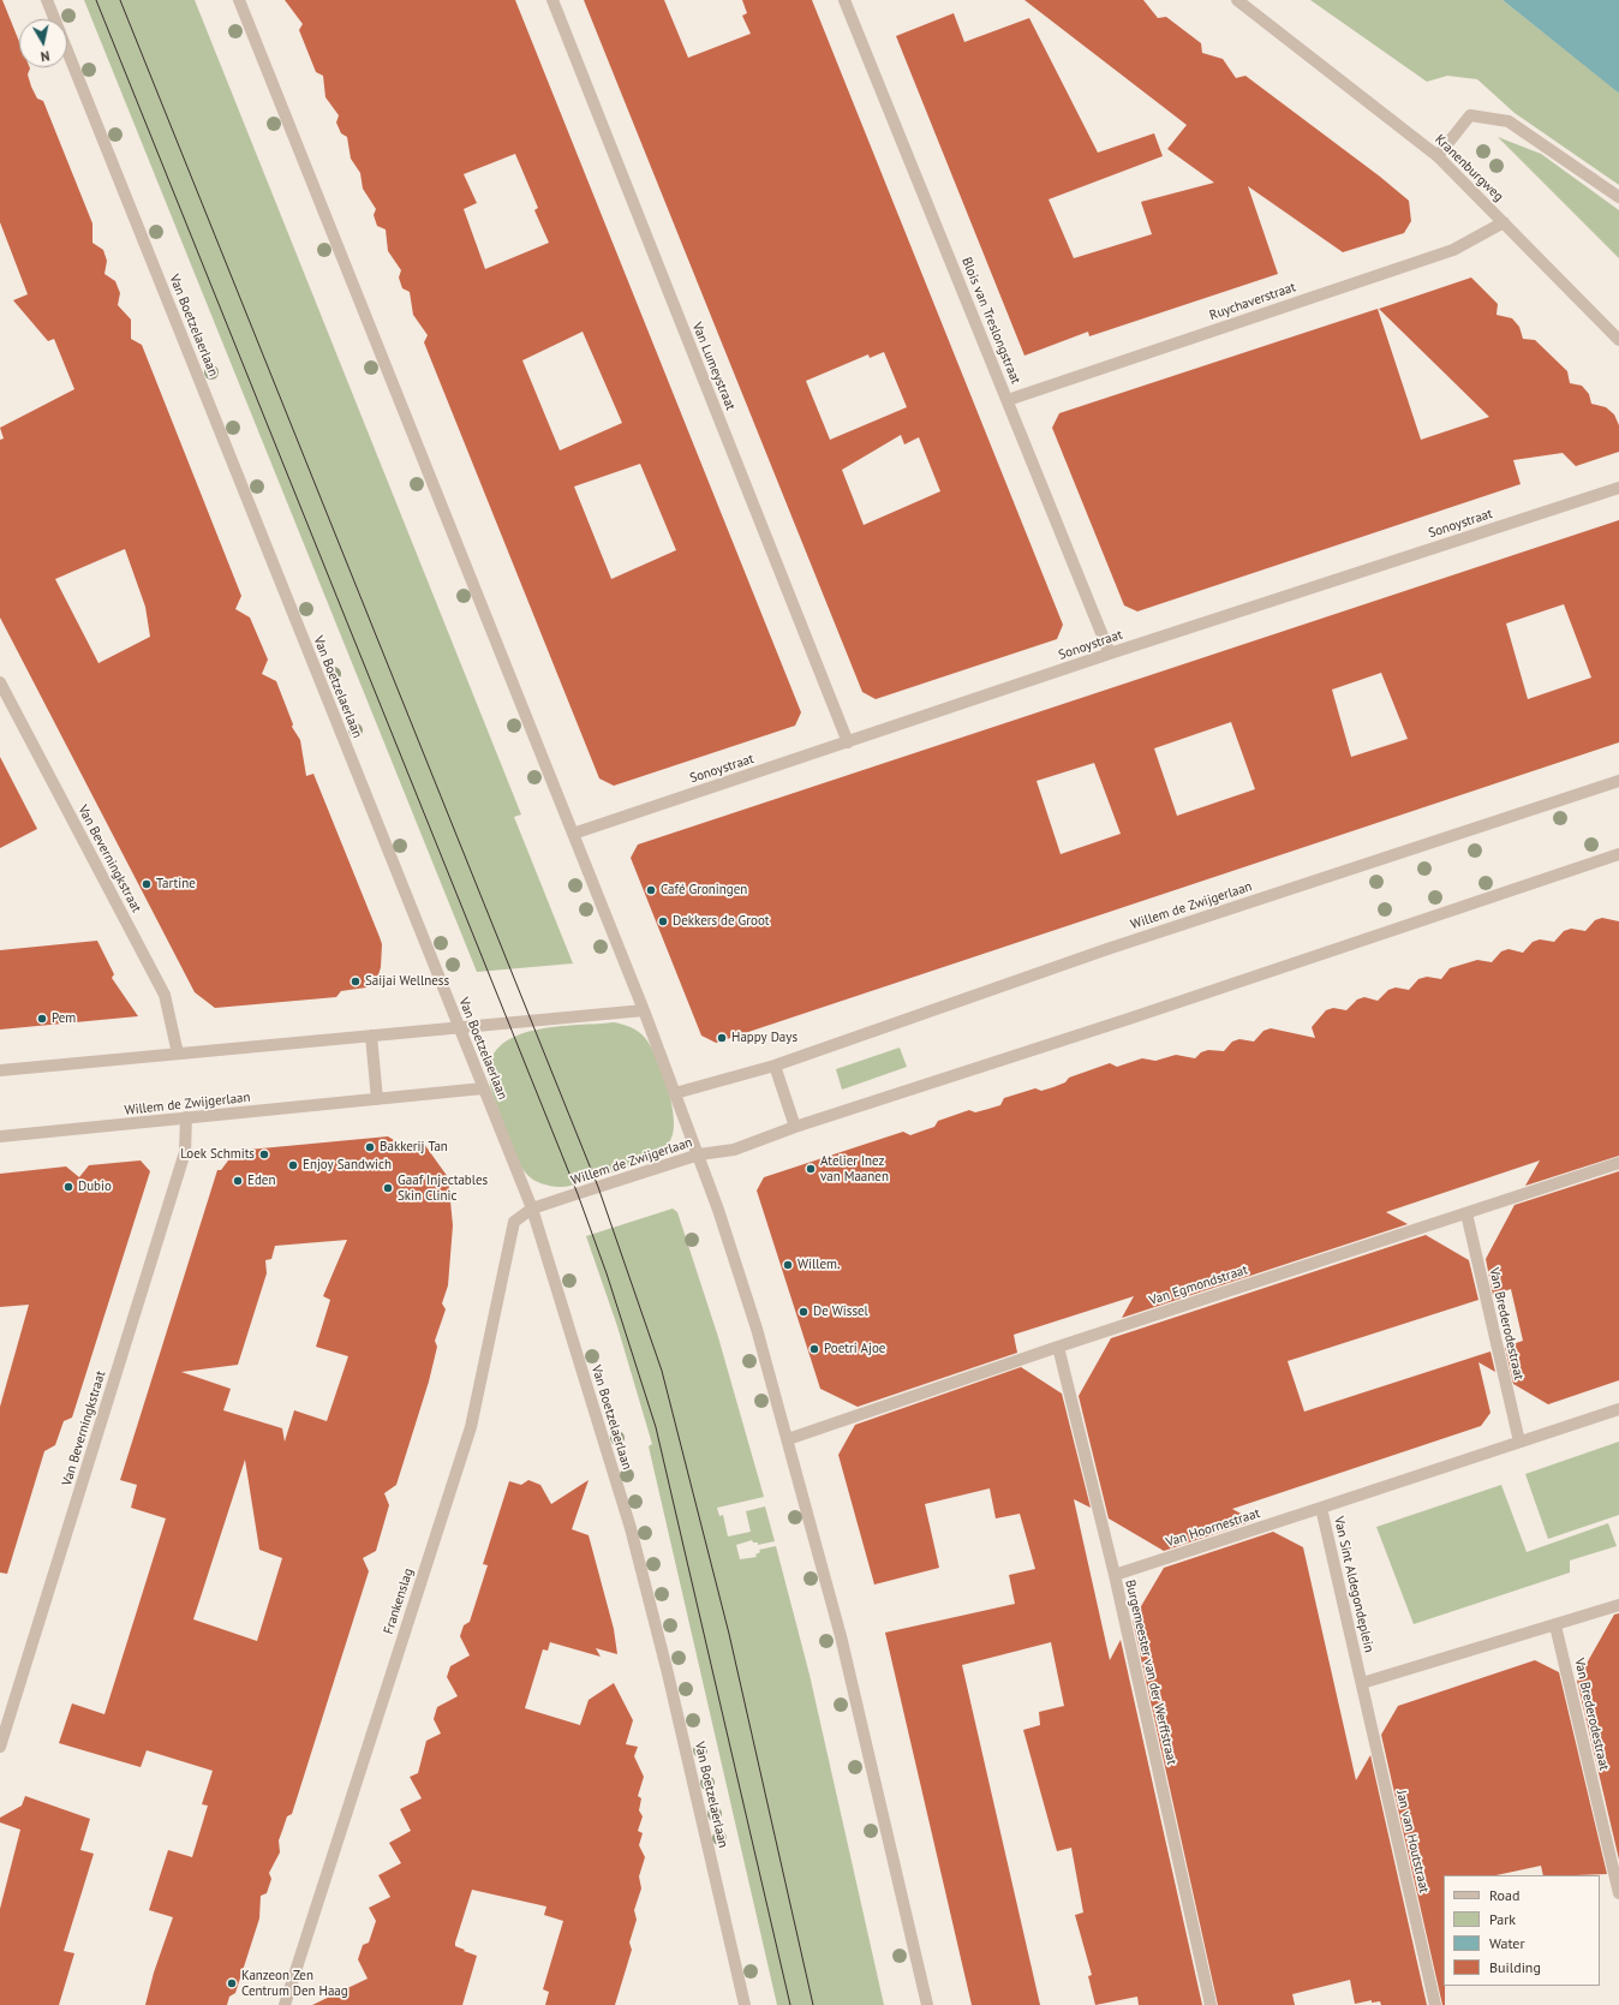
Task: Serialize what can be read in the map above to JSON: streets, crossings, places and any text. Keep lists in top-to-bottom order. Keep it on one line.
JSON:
{"streets":{"street":["Kranenburgweg","Ruychaverstraat","Blois van Treslongstraat","Van Boetzelaerlaan","Van Lumeystraat","Sonoystraat","Van Beverningkstraat","Willem de Zwijgerlaan","Van Egmondstraat","Van Brederodestraat","Van Hoornestraat","Van Sint Aldegondeplein","Frankenslag","Burgemeester van der Werffstraat","Jan van Houtstraat"]},"crossings":[["Kranenburgweg","Ruychaverstraat"],["Ruychaverstraat","Blois van Treslongstraat"],["Blois van Treslongstraat","Sonoystraat"],["Van Boetzelaerlaan","Willem de Zwijgerlaan"],["Van Boetzelaerlaan","Frankenslag"],["Van Lumeystraat","Sonoystraat"],["Van Beverningkstraat","Willem de Zwijgerlaan"],["Willem de Zwijgerlaan","Frankenslag"],["Van Egmondstraat","Van Brederodestraat"],["Van Egmondstraat","Burgemeester van der Werffstraat"],["Van Brederodestraat","Van Sint Aldegondeplein"],["Van Hoornestraat","Van Sint Aldegondeplein"],["Van Hoornestraat","Burgemeester van der Werffstraat"],["Van Sint Aldegondeplein","Jan van Houtstraat"]],"places":["Tartine","Café Groningen","Dekkers de Groot","Saijai Wellness","Pem","Happy Days","Bakkerij Tan","Loek Schmits","Enjoy Sandwich","Atelier Inez van Maanen","Eden","Dubio","Gaaf Injectables Skin Clinic","Willem.","De Wissel","Poetri Ajoe","Kanzeon Zen Centrum Den Haag"],"legend":["Road","Park","Water","Building"],"north":"bottom"}
